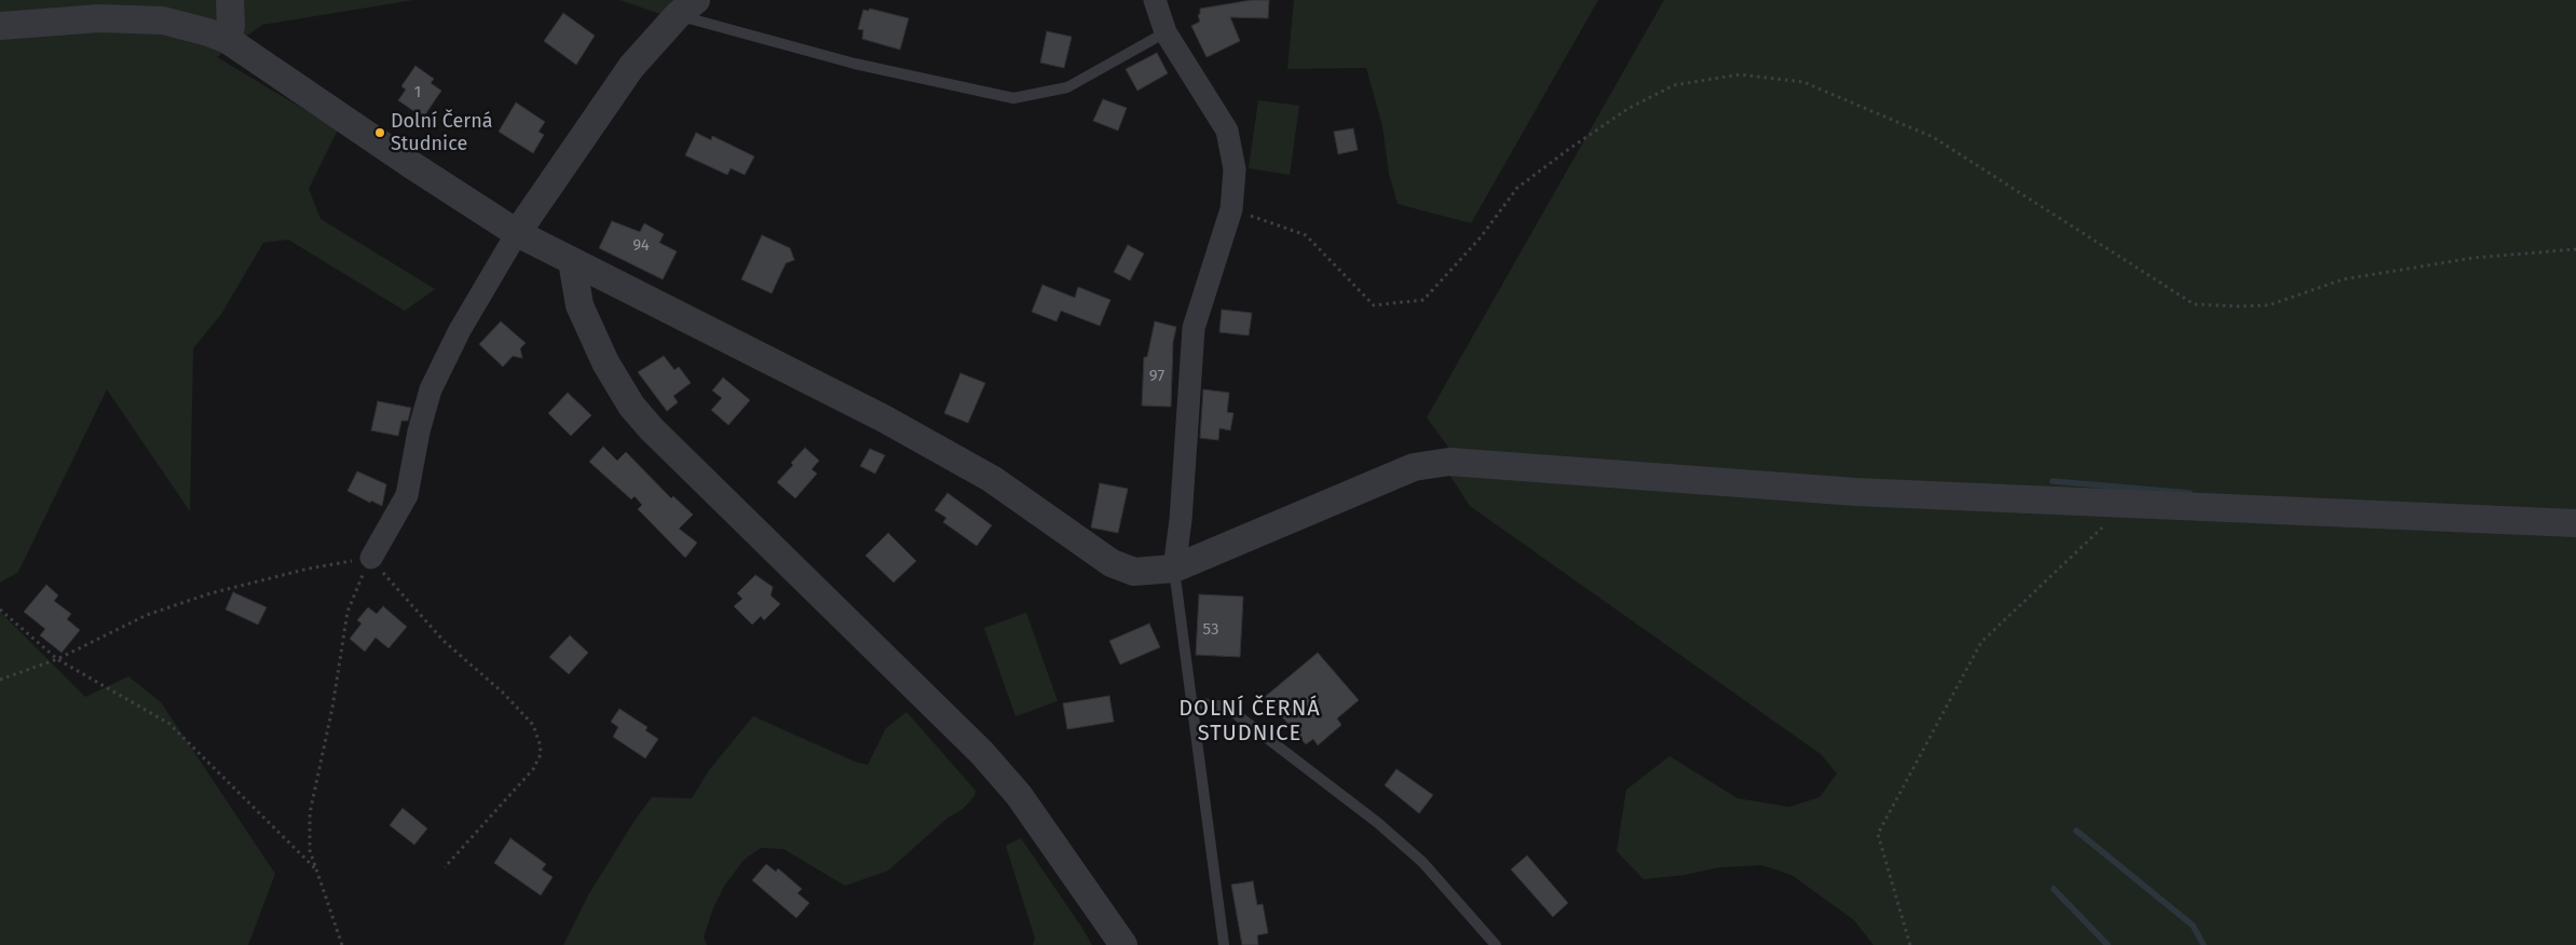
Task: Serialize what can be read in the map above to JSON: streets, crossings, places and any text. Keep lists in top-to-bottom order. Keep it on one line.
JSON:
{"districts":["DOLNÍ ČERNÁ STUDNICE"],"places":["Dolní Černá Studnice"],"house_numbers":["1","94","97","53"]}
